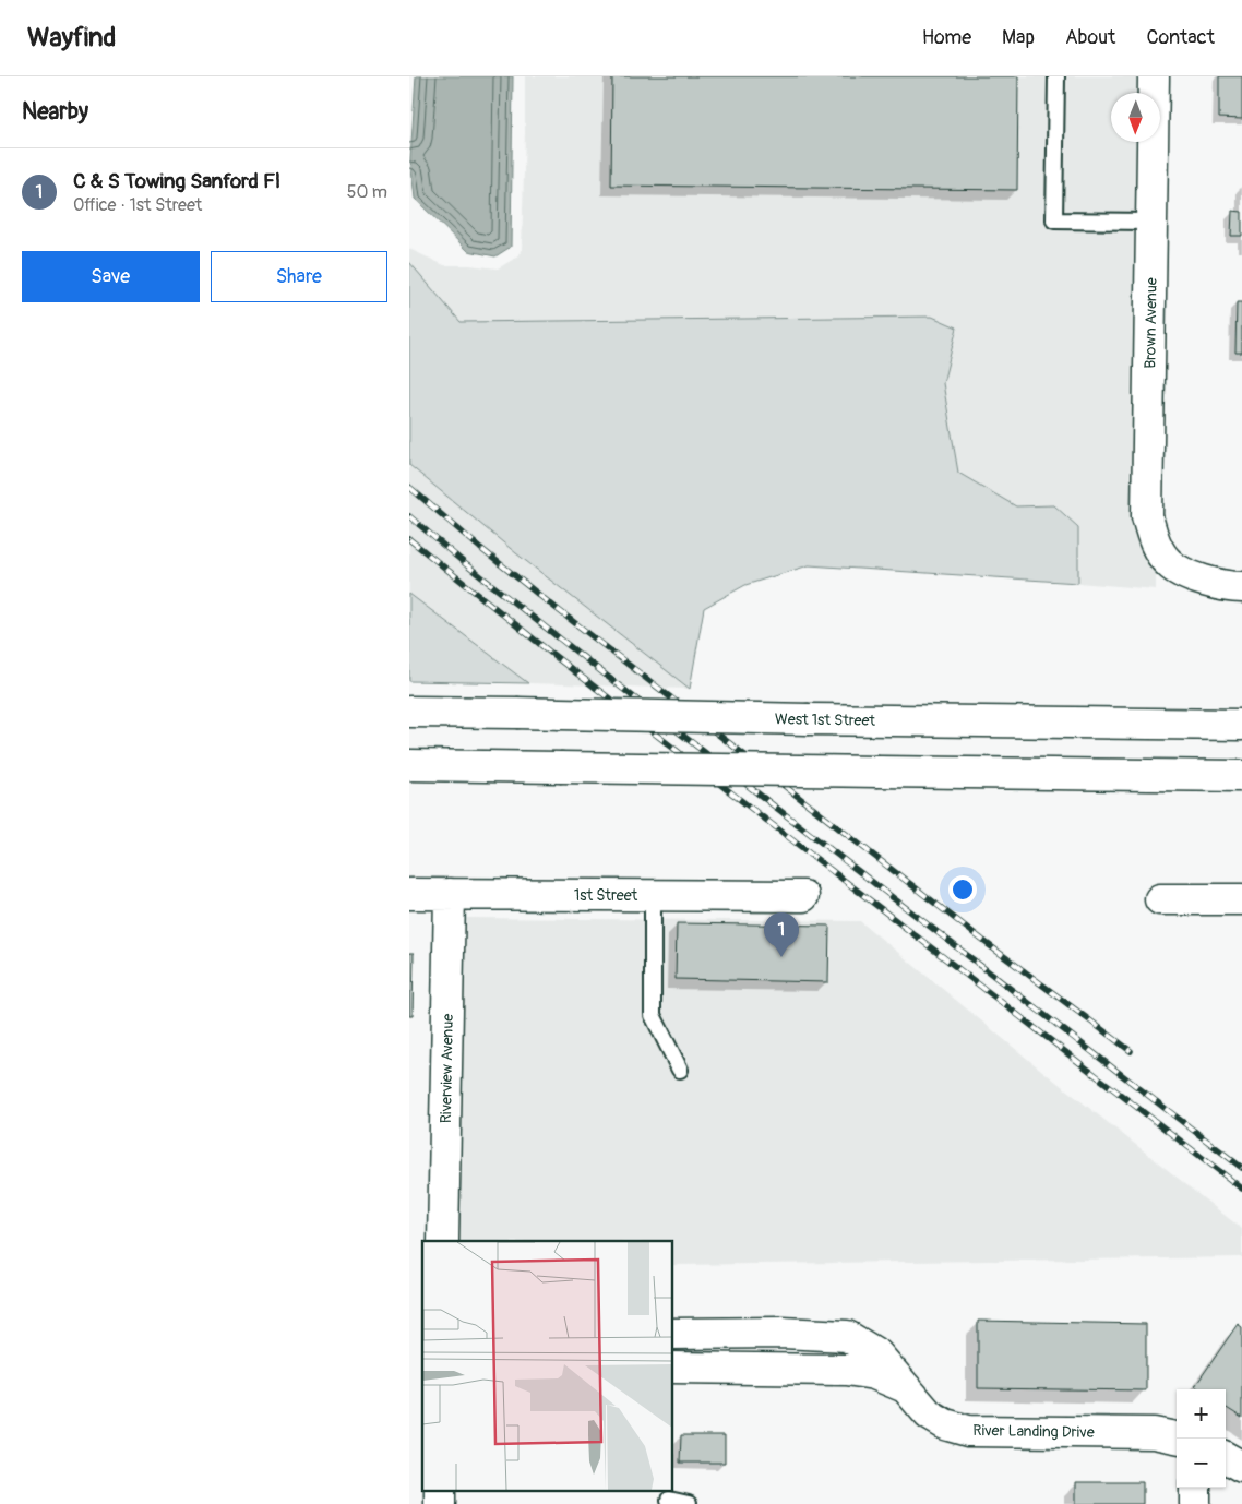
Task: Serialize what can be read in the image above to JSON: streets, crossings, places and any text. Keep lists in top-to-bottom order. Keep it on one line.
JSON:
{"streets":{"street":["Brown Avenue","West 1st Street","1st Street","Riverview Avenue","River Landing Drive"]},"crossings":[["1st Street","Riverview Avenue"]],"north":"bottom","page":{"header":"Wayfind","nav":["Home","Map","About","Contact"],"heading":"Nearby","list":[{"mark":"1","name":"C & S Towing Sanford Fl","note":"Office · 1st Street","value":"50 m"}],"buttons":["Save","Share"],"pins":"1","map_buttons":["+","−"]}}
